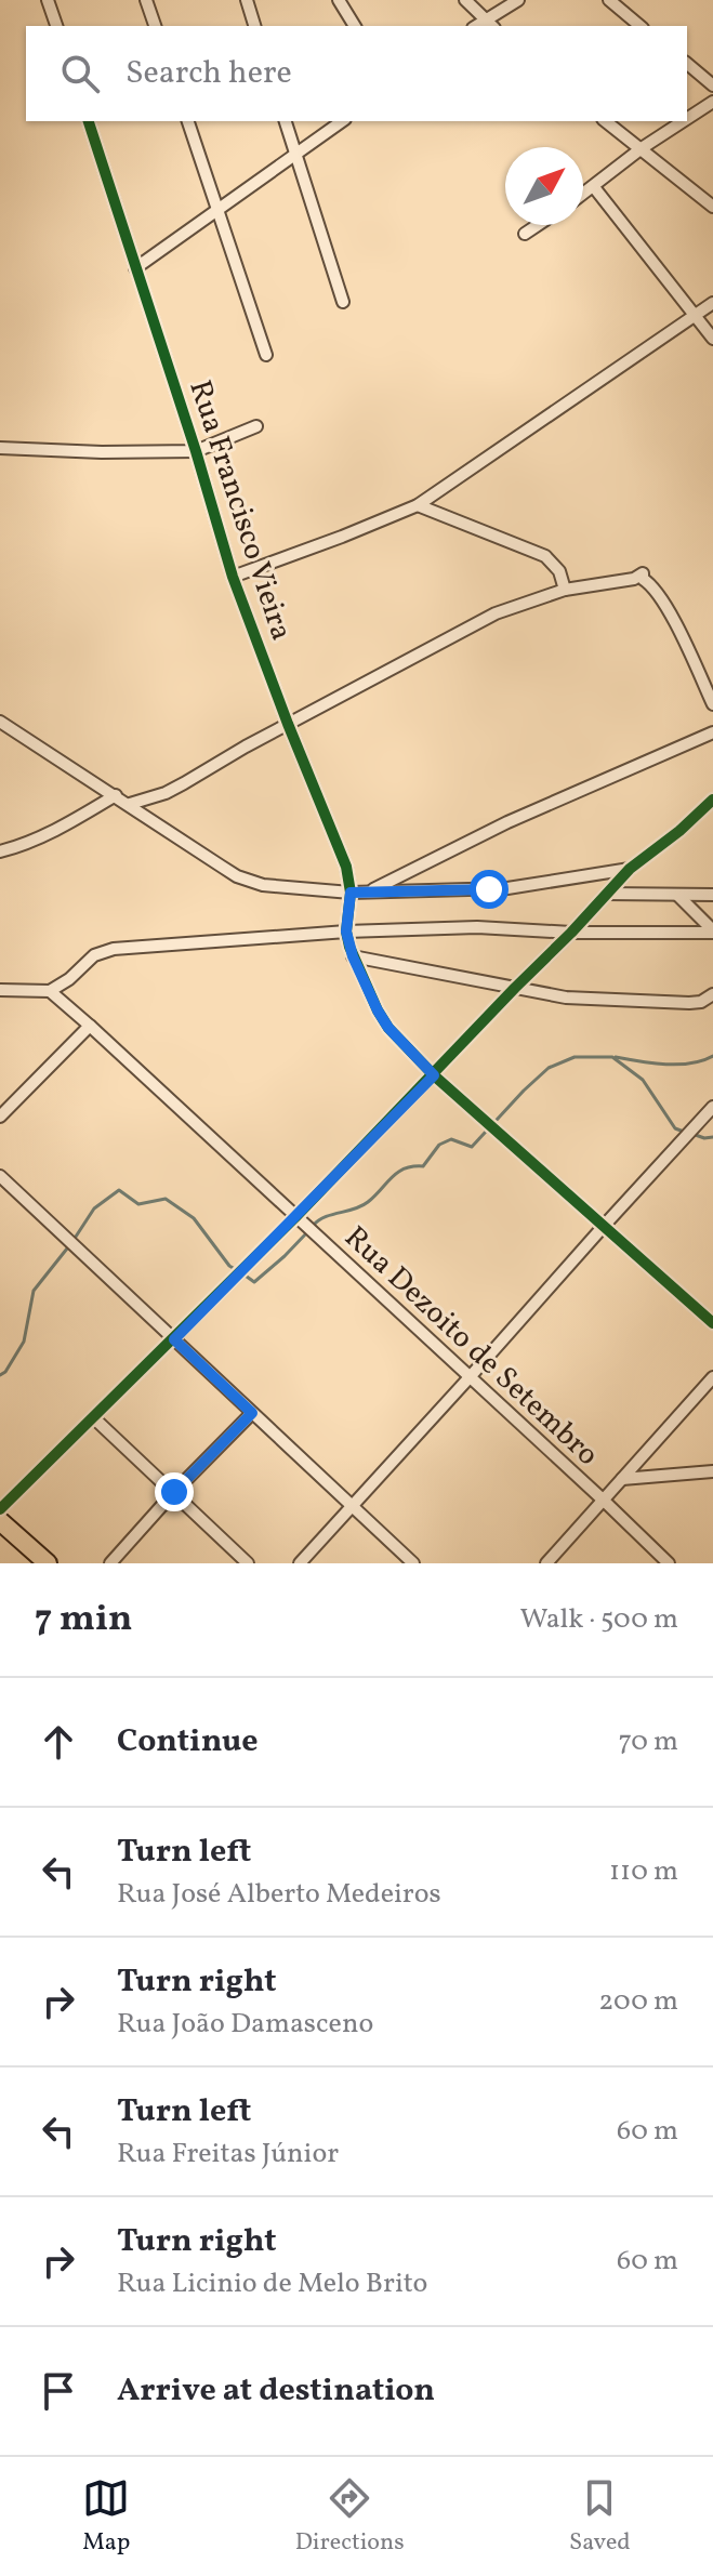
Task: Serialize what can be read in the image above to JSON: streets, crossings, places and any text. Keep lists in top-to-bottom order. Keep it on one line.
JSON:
{"streets":{"street":["Rua Francisco Vieira","Rua Dezoito de Setembro"]},"north":"top right","page":{"search":"Search here","heading":["7 min","Walk · 500 m"],"list":[["Continue","70 m"],["Turn left","Rua José Alberto Medeiros","110 m"],["Turn right","Rua João Damasceno","200 m"],["Turn left","Rua Freitas Júnior","60 m"],["Turn right","Rua Licinio de Melo Brito","60 m"],"Arrive at destination"],"nav":["Map","Directions","Saved"]}}
